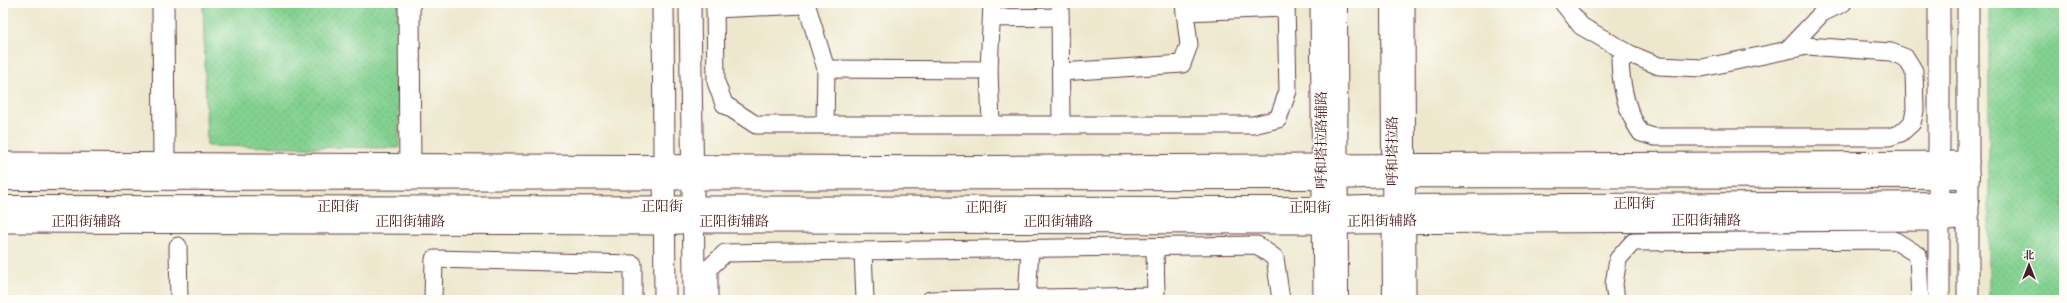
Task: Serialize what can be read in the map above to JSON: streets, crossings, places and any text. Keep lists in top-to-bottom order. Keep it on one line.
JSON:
{"streets":{"main road":["呼和塔拉路","正阳街"],"street":["呼和塔拉路辅路","正阳街辅路"]},"crossings":[["呼和塔拉路","正阳街"],["正阳街","正阳街辅路"]],"north":"top"}
